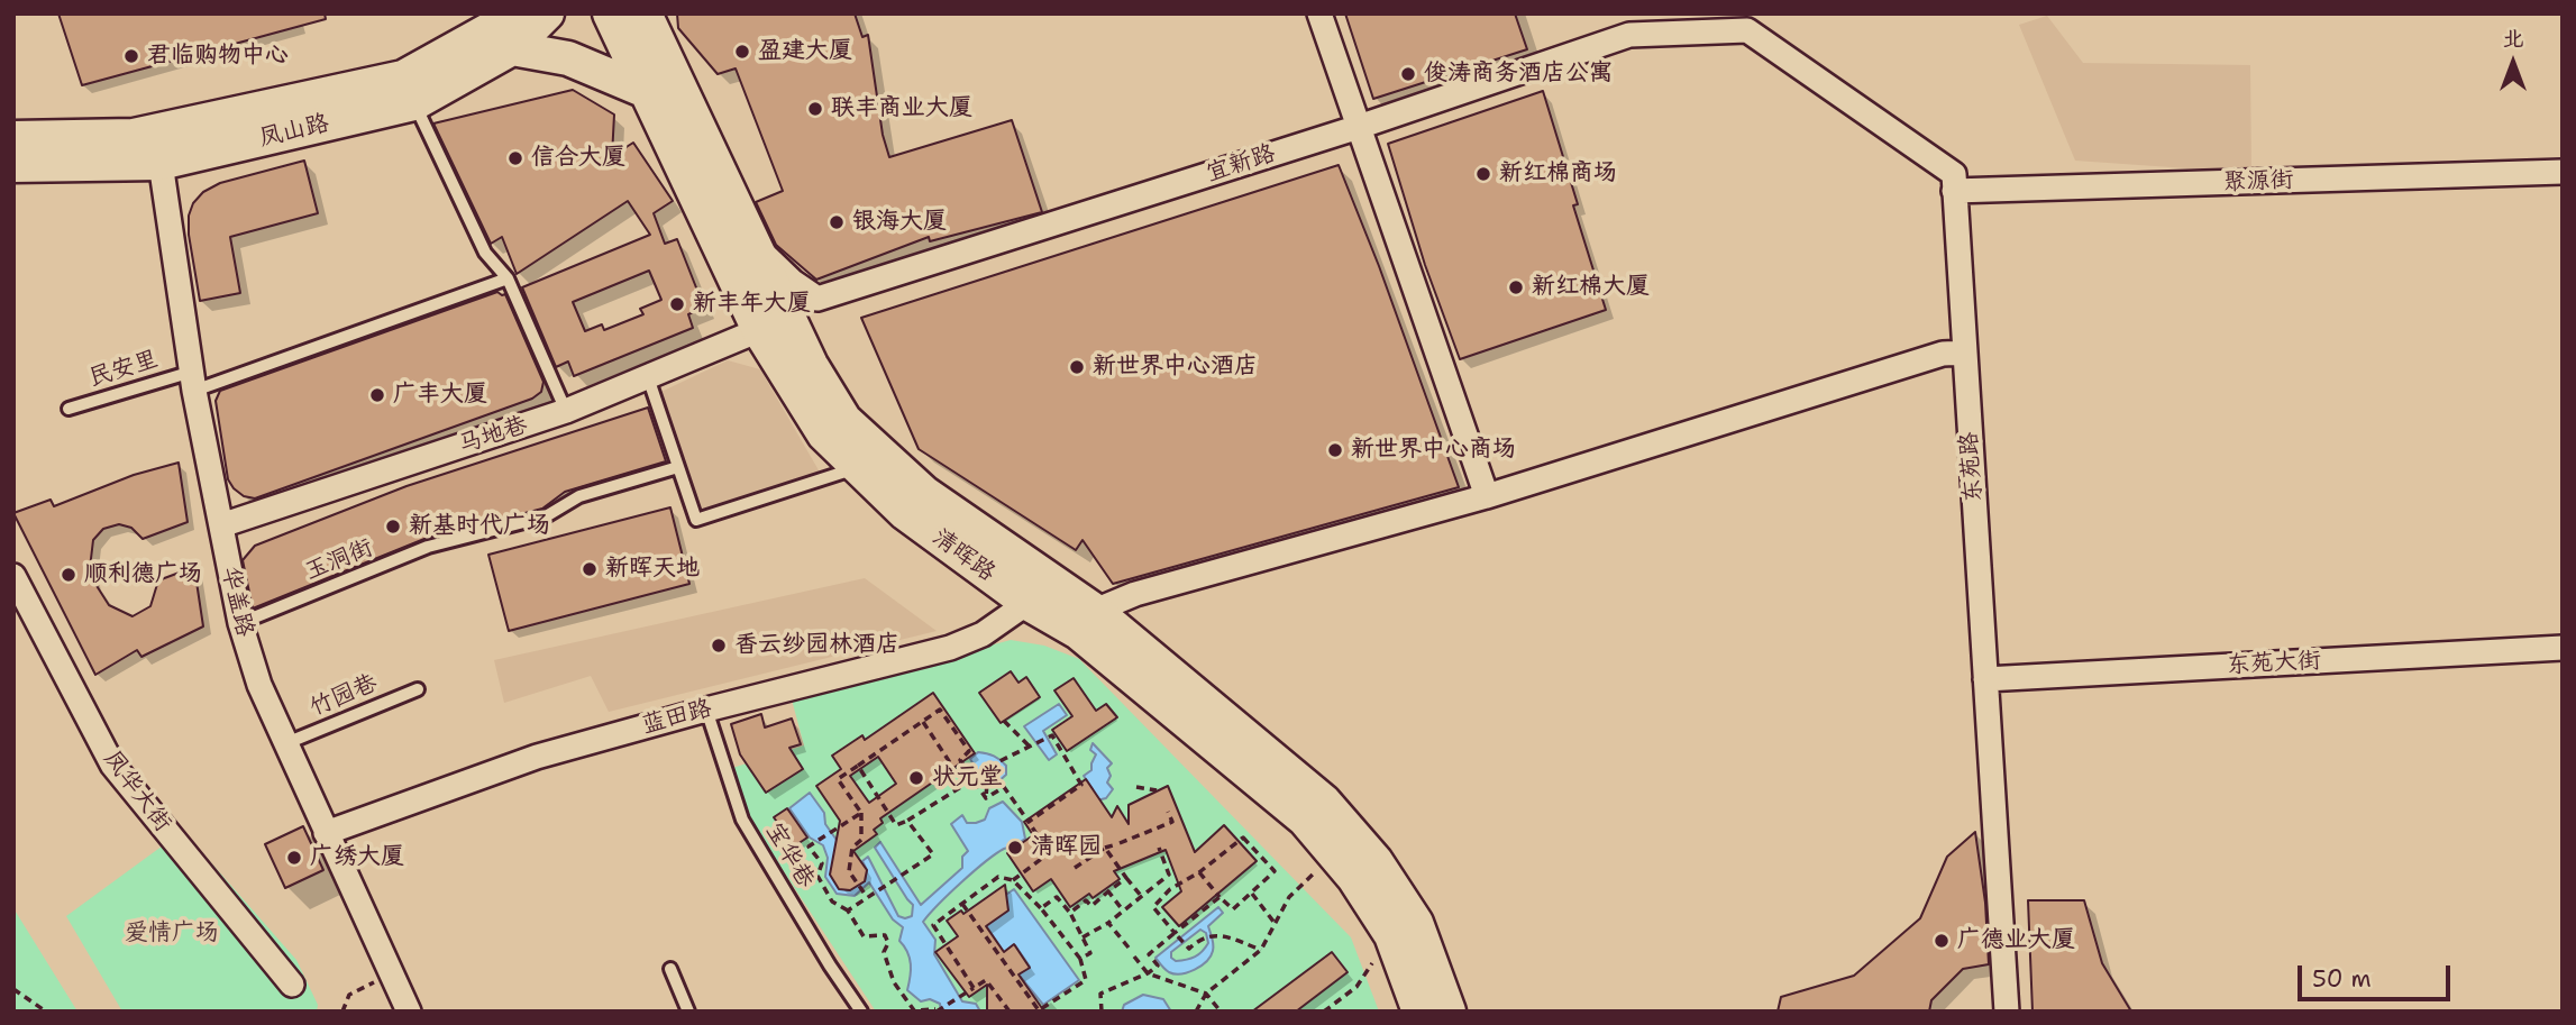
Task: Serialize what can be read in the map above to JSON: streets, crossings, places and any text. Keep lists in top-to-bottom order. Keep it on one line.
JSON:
{"streets":{"street":["凤山路","宜新路","聚源街","马地巷","东苑路","清晖路","华盖路","东苑大街","蓝田路","凤华大街"],"lane":["民安里","玉洞街","竹园巷","宝华巷"]},"crossings":[["凤山路","华盖路"],["宜新路","东苑路"],["聚源街","东苑路"],["民安里","华盖路"],["马地巷","清晖路"],["马地巷","华盖路"],["东苑路","东苑大街"],["清晖路","蓝田路"],["玉洞街","华盖路"],["华盖路","竹园巷"],["华盖路","蓝田路"],["蓝田路","宝华巷"]],"parks":["爱情广场"],"places":["盈建大厦","君临购物中心","俊涛商务酒店公寓","联丰商业大厦","信合大厦","新红棉商场","银海大厦","新红棉大厦","新丰年大厦","新世界中心酒店","广丰大厦","新世界中心商场","新基时代广场","新晖天地","顺利德广场","香云纱园林酒店","状元堂","清晖园","广绣大厦","广德业大厦"],"scale_bar":"50 m","north":"top"}
